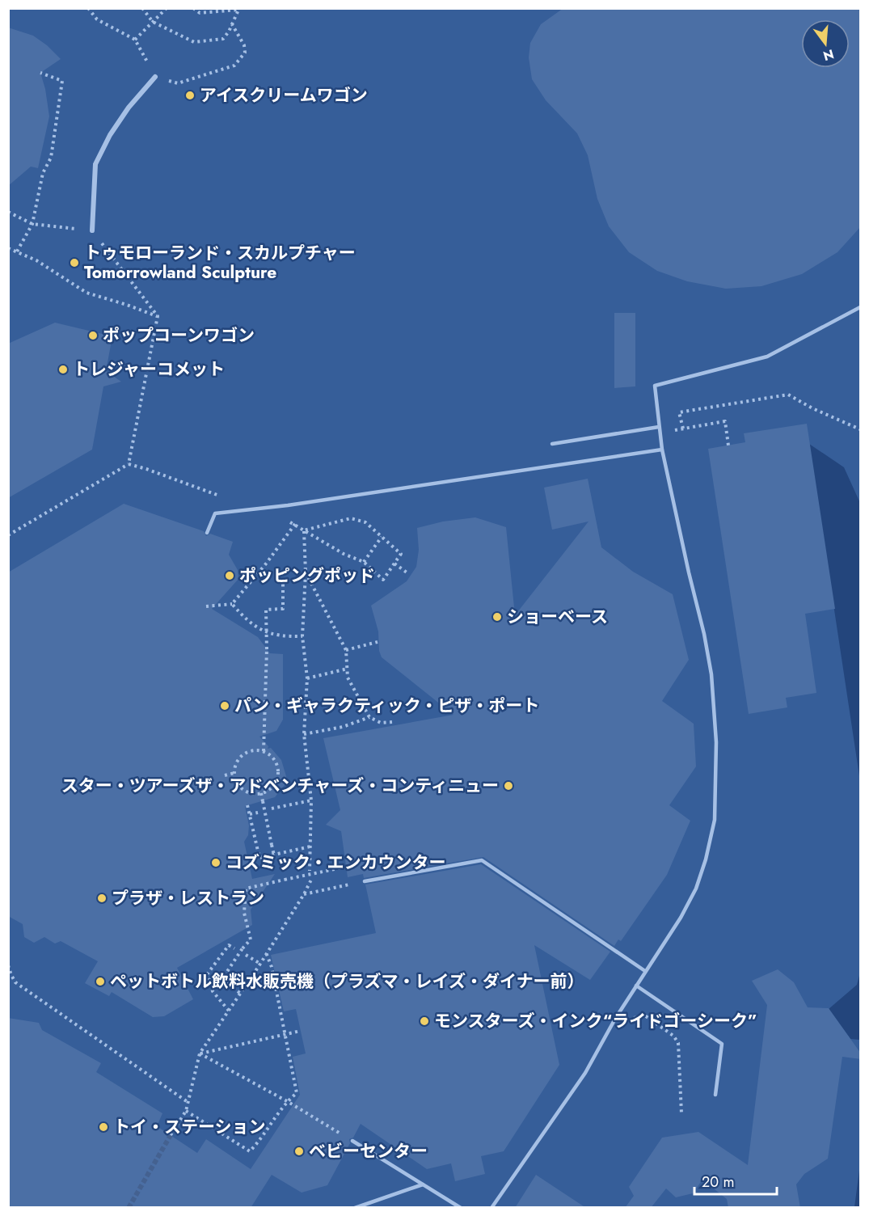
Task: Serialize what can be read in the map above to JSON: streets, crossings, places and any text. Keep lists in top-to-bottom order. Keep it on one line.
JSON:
{"places":["アイスクリームワゴン","トゥモローランド・スカルプチャー Tomorrowland Sculpture","ポップコーンワゴン","トレジャーコメット","ポッピングポッド","ショーベース","パン・ギャラクティック・ピザ・ポート","スター・ツアーズザ・アドベンチャーズ・コンティニュー","コズミック・エンカウンター","プラザ・レストラン","ペットボトル飲料水販売機（プラズマ・レイズ・ダイナー前）","モンスターズ・インク“ライドゴーシーク”","トイ・ステーション","ベビーセンター"],"scale_bar":"20 m","north":"bottom"}
